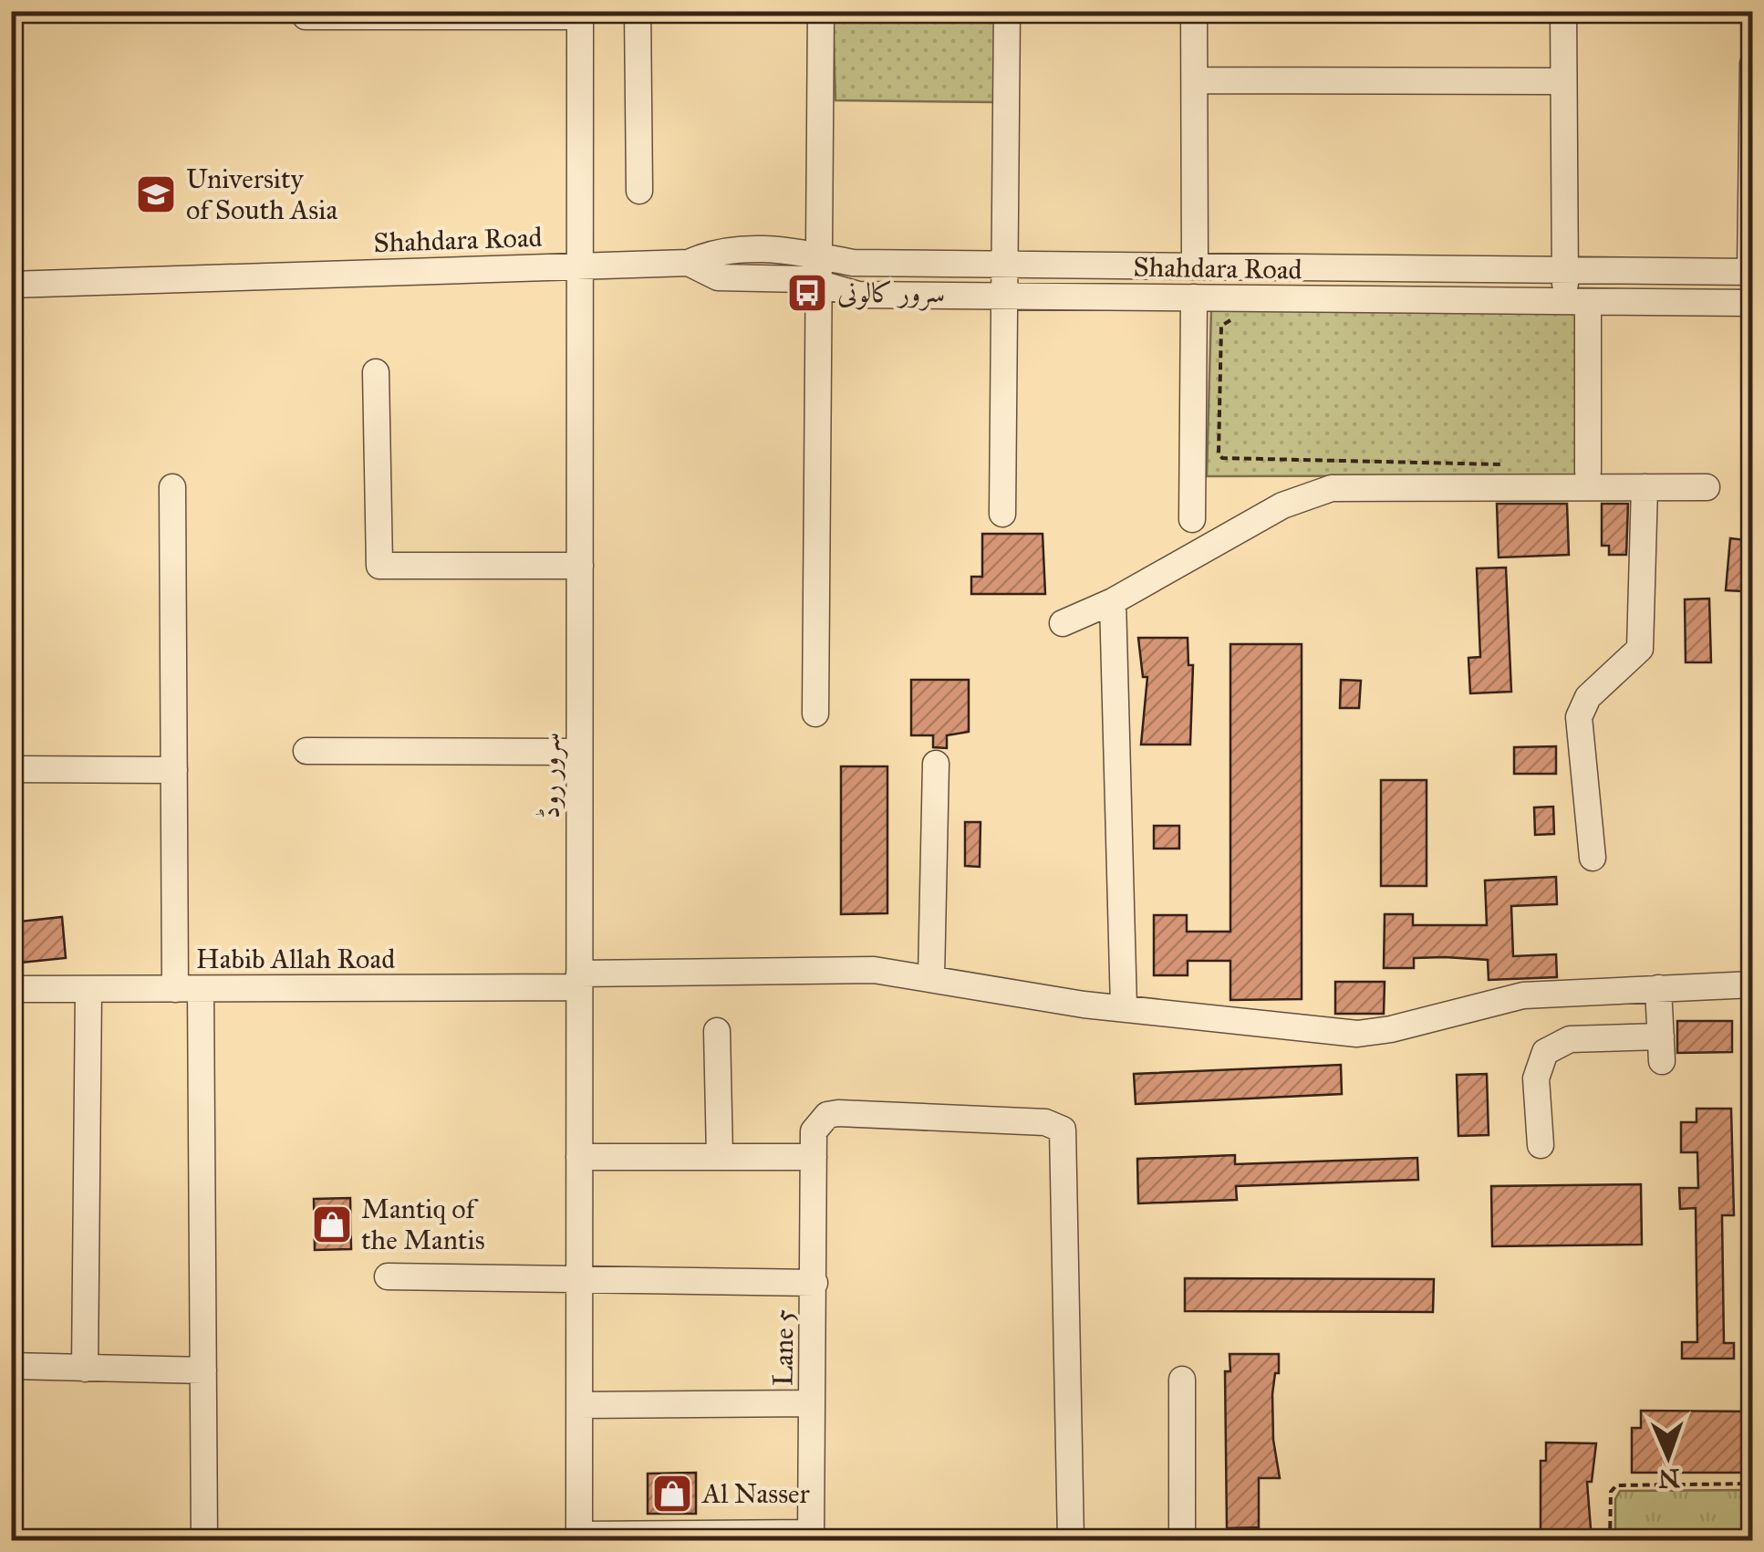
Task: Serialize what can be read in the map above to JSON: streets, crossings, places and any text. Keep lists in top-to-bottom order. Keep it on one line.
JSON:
{"streets":{"street":["Shahdara Road","سرور روڈ","Habib Allah Road","Lane 5"]},"crossings":[["Shahdara Road","سرور روڈ"],["سرور روڈ","Habib Allah Road"]],"places":{"school or university":["University of South Asia"],"bus stop":["سرور کالونی"],"shop":["Mantiq of the Mantis","Al Nasser"]},"north":"bottom"}
